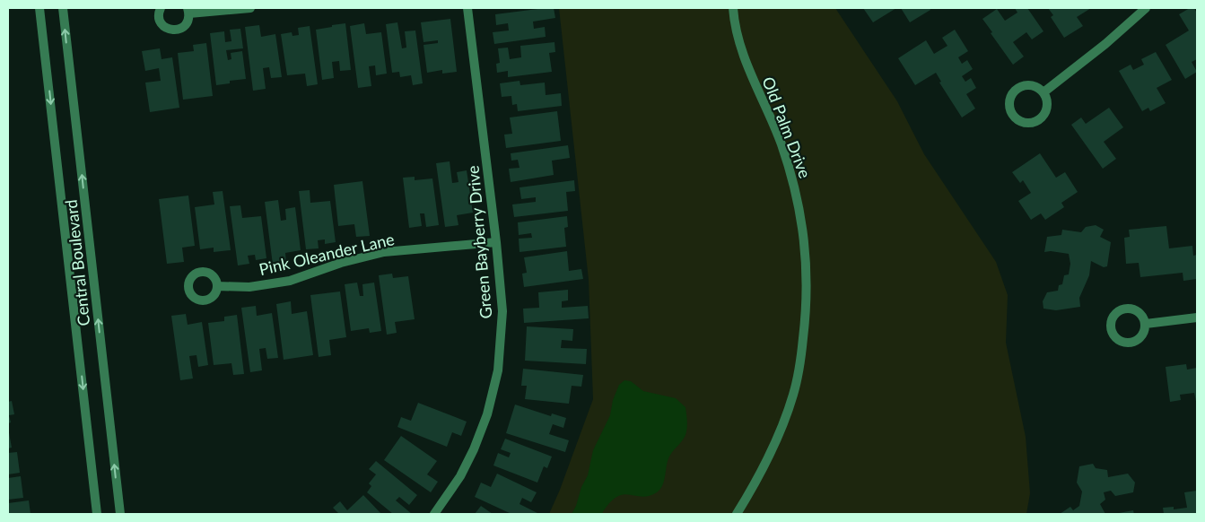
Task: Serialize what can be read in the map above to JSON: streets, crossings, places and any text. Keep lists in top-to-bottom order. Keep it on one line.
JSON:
{"streets":{"street":["Old Palm Drive","Green Bayberry Drive","Pink Oleander Lane","Central Boulevard"]},"crossings":[["Green Bayberry Drive","Pink Oleander Lane"]]}
